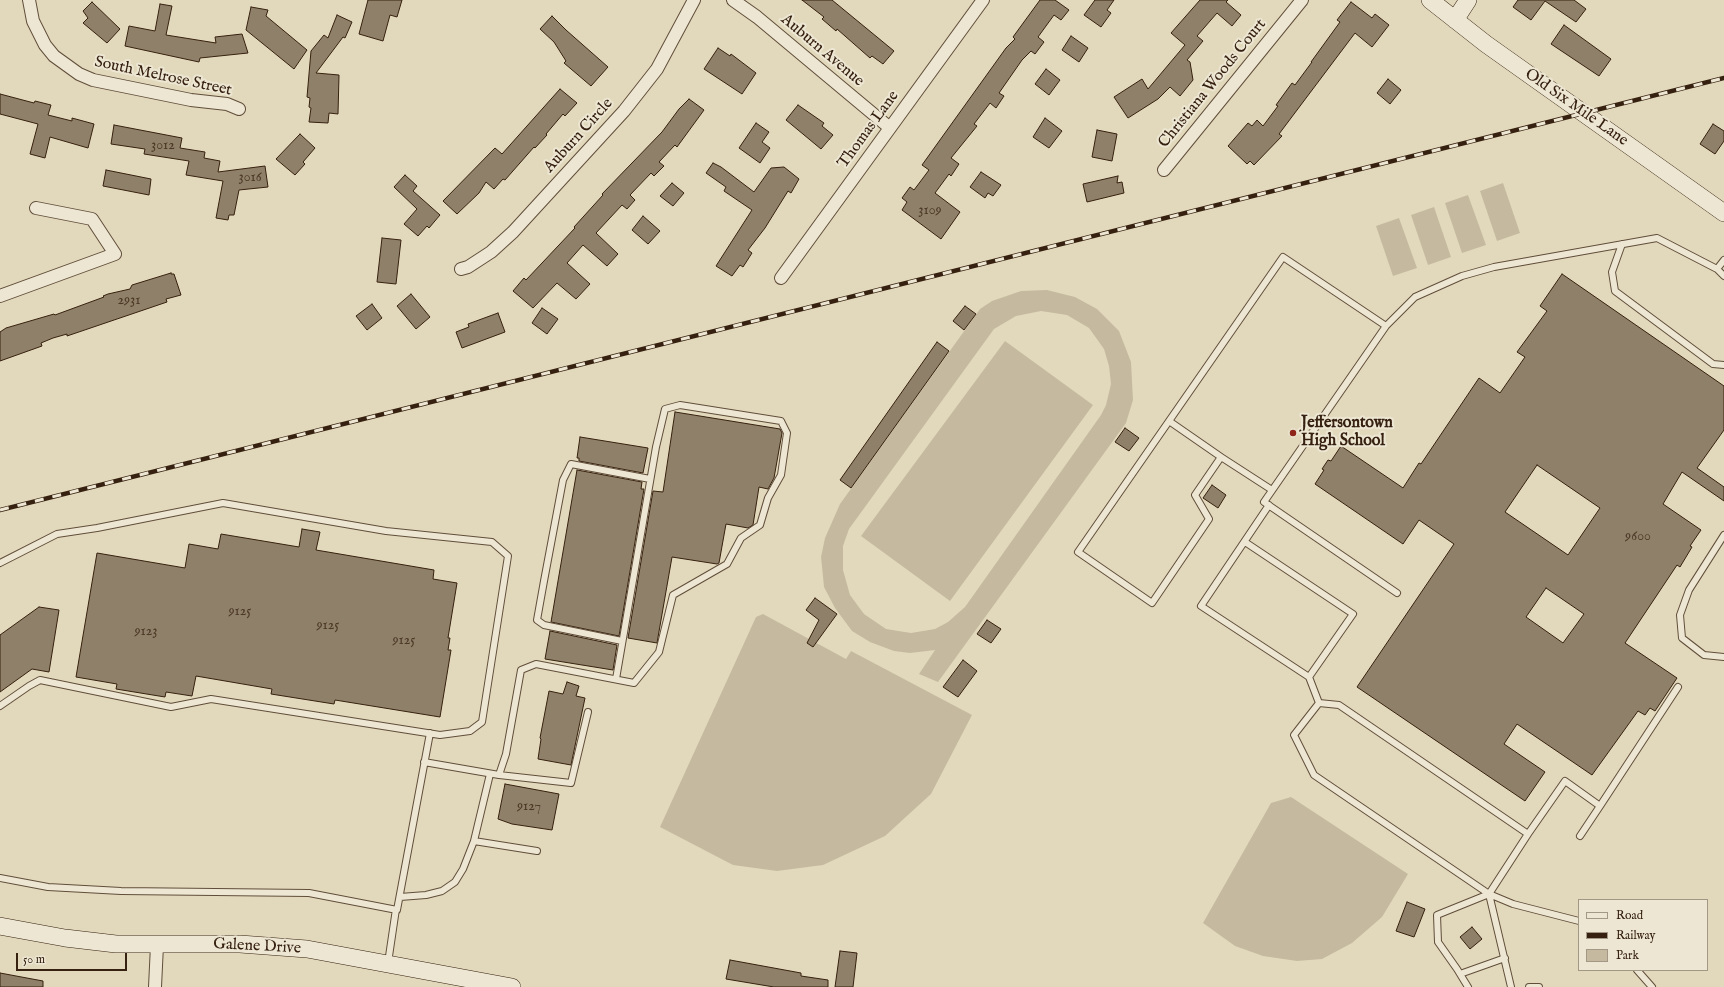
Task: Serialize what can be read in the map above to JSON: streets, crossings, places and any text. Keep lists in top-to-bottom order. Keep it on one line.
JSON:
{"streets":{"street":["Auburn Avenue","South Melrose Street","Christiana Woods Court","Old Six Mile Lane","Thomas Lane","Auburn Circle","Galene Drive"]},"crossings":[["Auburn Avenue","Thomas Lane"]],"places":["Jeffersontown High School"],"house_numbers":["3012","3016","3109","2931","9600","9125","9125","9123","9125","9127"],"legend":["Road","Railway","Park"],"scale_bar":"50 m"}
